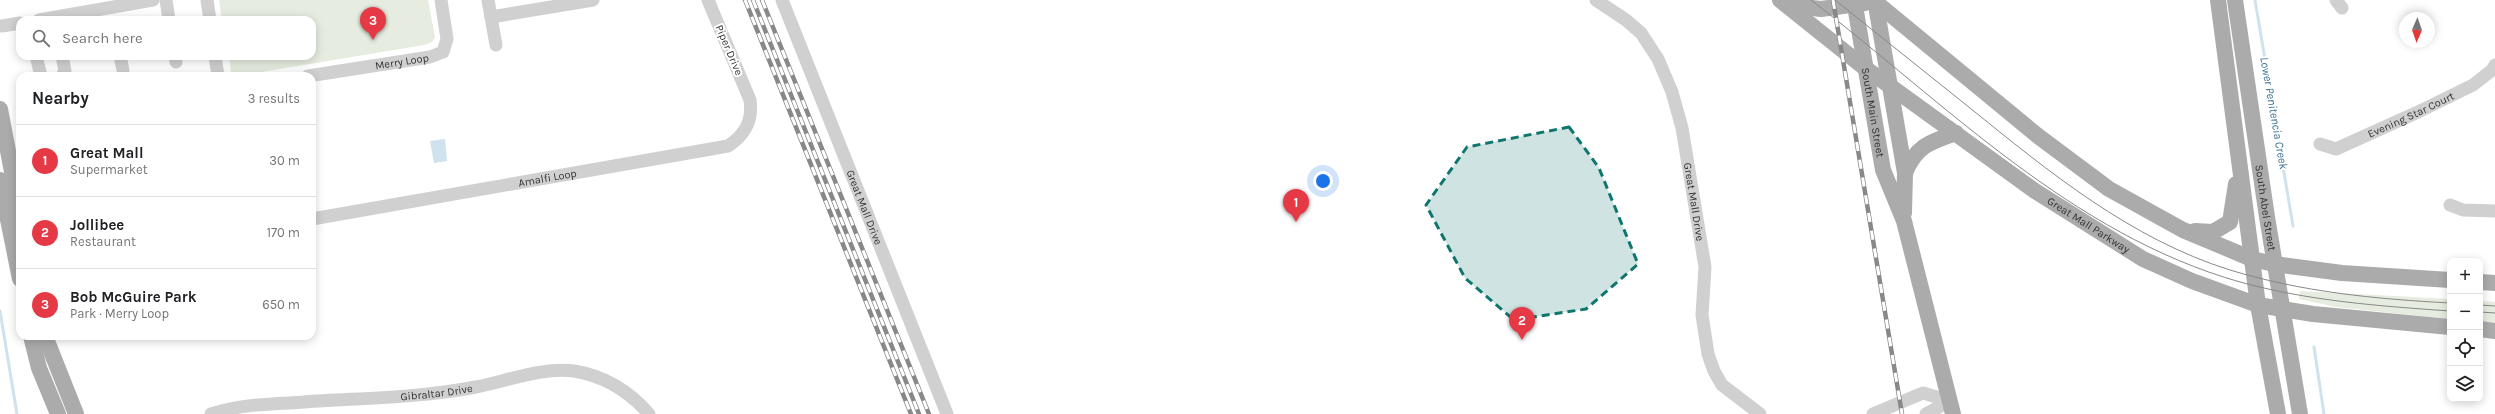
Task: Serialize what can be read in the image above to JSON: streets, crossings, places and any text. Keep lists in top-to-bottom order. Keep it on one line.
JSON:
{"streets":{"main road":["South Main Street","South Abel Street","Great Mall Parkway"],"street":["Piper Drive","Merry Loop","Evening Star Court","Amalfi Loop","Great Mall Drive","Gibraltar Drive"]},"crossings":[["Piper Drive","Amalfi Loop"],["South Main Street","Great Mall Parkway"],["South Abel Street","Great Mall Parkway"]],"water":["Lower Penitencia Creek"],"north":"bottom","page":{"pins":["3","1","2"],"search":"Search here","heading":["Nearby","3 results"],"list":[{"mark":"1","name":"Great Mall","note":"Supermarket","value":"30 m"},{"mark":"2","name":"Jollibee","note":"Restaurant","value":"170 m"},{"mark":"3","name":"Bob McGuire Park","note":"Park · Merry Loop","value":"650 m"}],"map_buttons":["+","−"]}}
